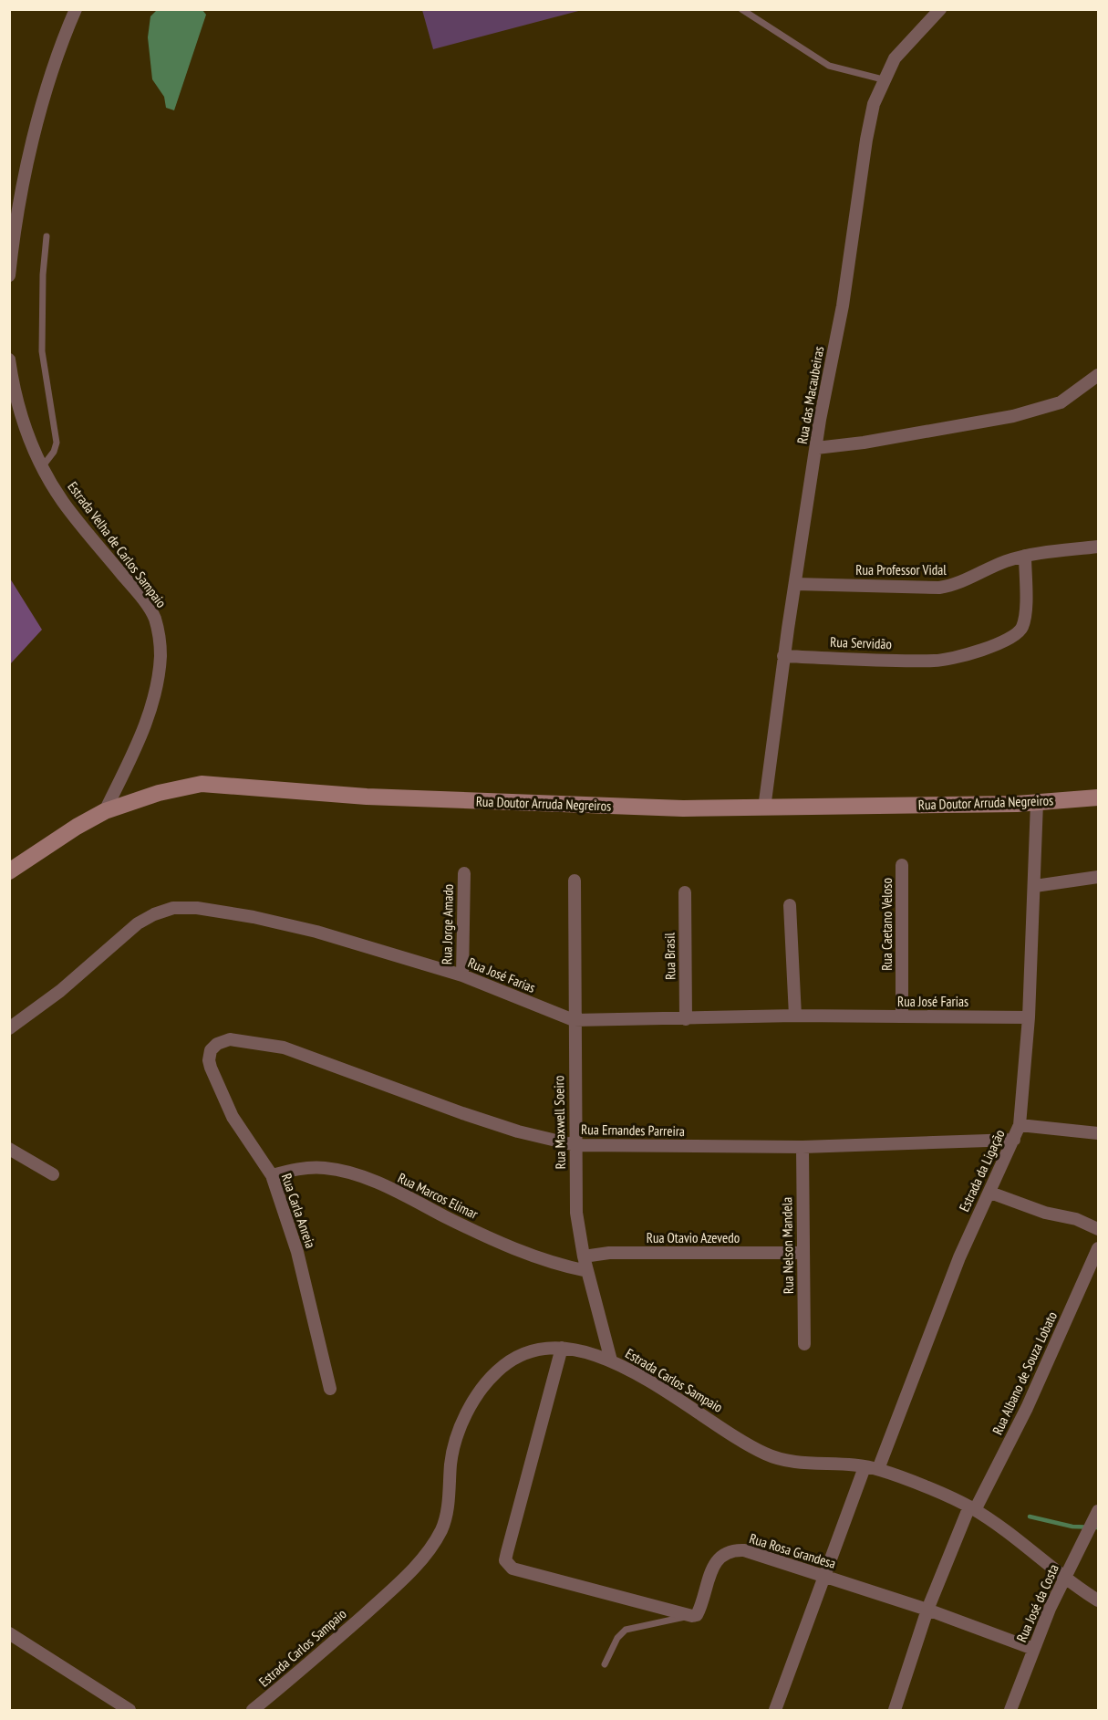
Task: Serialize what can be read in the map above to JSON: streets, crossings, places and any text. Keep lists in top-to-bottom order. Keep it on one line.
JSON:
{"streets":{"street":["Rua das Macaubeiras","Estrada Velha de Carlos Sampaio","Rua Professor Vidal","Rua Servidão","Rua Doutor Arruda Negreiros","Rua Jorge Amado","Rua Caetano Veloso","Rua Brasil","Rua José Farias","Rua Maxwell Soeiro","Rua Ernandes Parreira","Estrada da Ligação","Rua Marcos Elimar","Rua Carla Anreia","Rua Otavio Azevedo","Rua Nelson Mandela","Rua Albano de Souza Lobato","Estrada Carlos Sampaio","Rua Rosa Grandesa","Rua José da Costa"]},"crossings":[["Rua das Macaubeiras","Rua Professor Vidal"],["Rua das Macaubeiras","Rua Servidão"],["Rua das Macaubeiras","Rua Doutor Arruda Negreiros"],["Estrada Velha de Carlos Sampaio","Rua Doutor Arruda Negreiros"],["Rua Professor Vidal","Rua Servidão"],["Rua Doutor Arruda Negreiros","Estrada da Ligação"],["Rua Jorge Amado","Rua José Farias"],["Rua Caetano Veloso","Rua José Farias"],["Rua Brasil","Rua José Farias"],["Rua José Farias","Rua Maxwell Soeiro"],["Rua José Farias","Estrada da Ligação"],["Rua Maxwell Soeiro","Rua Ernandes Parreira"],["Rua Maxwell Soeiro","Rua Marcos Elimar"],["Rua Maxwell Soeiro","Rua Otavio Azevedo"],["Rua Maxwell Soeiro","Estrada Carlos Sampaio"],["Rua Ernandes Parreira","Estrada da Ligação"],["Rua Ernandes Parreira","Rua Carla Anreia"],["Rua Ernandes Parreira","Rua Nelson Mandela"],["Estrada da Ligação","Estrada Carlos Sampaio"],["Rua Marcos Elimar","Rua Carla Anreia"],["Rua Otavio Azevedo","Rua Nelson Mandela"],["Rua Albano de Souza Lobato","Estrada Carlos Sampaio"],["Rua Albano de Souza Lobato","Rua Rosa Grandesa"],["Estrada Carlos Sampaio","Rua José da Costa"],["Rua Rosa Grandesa","Rua José da Costa"]]}
